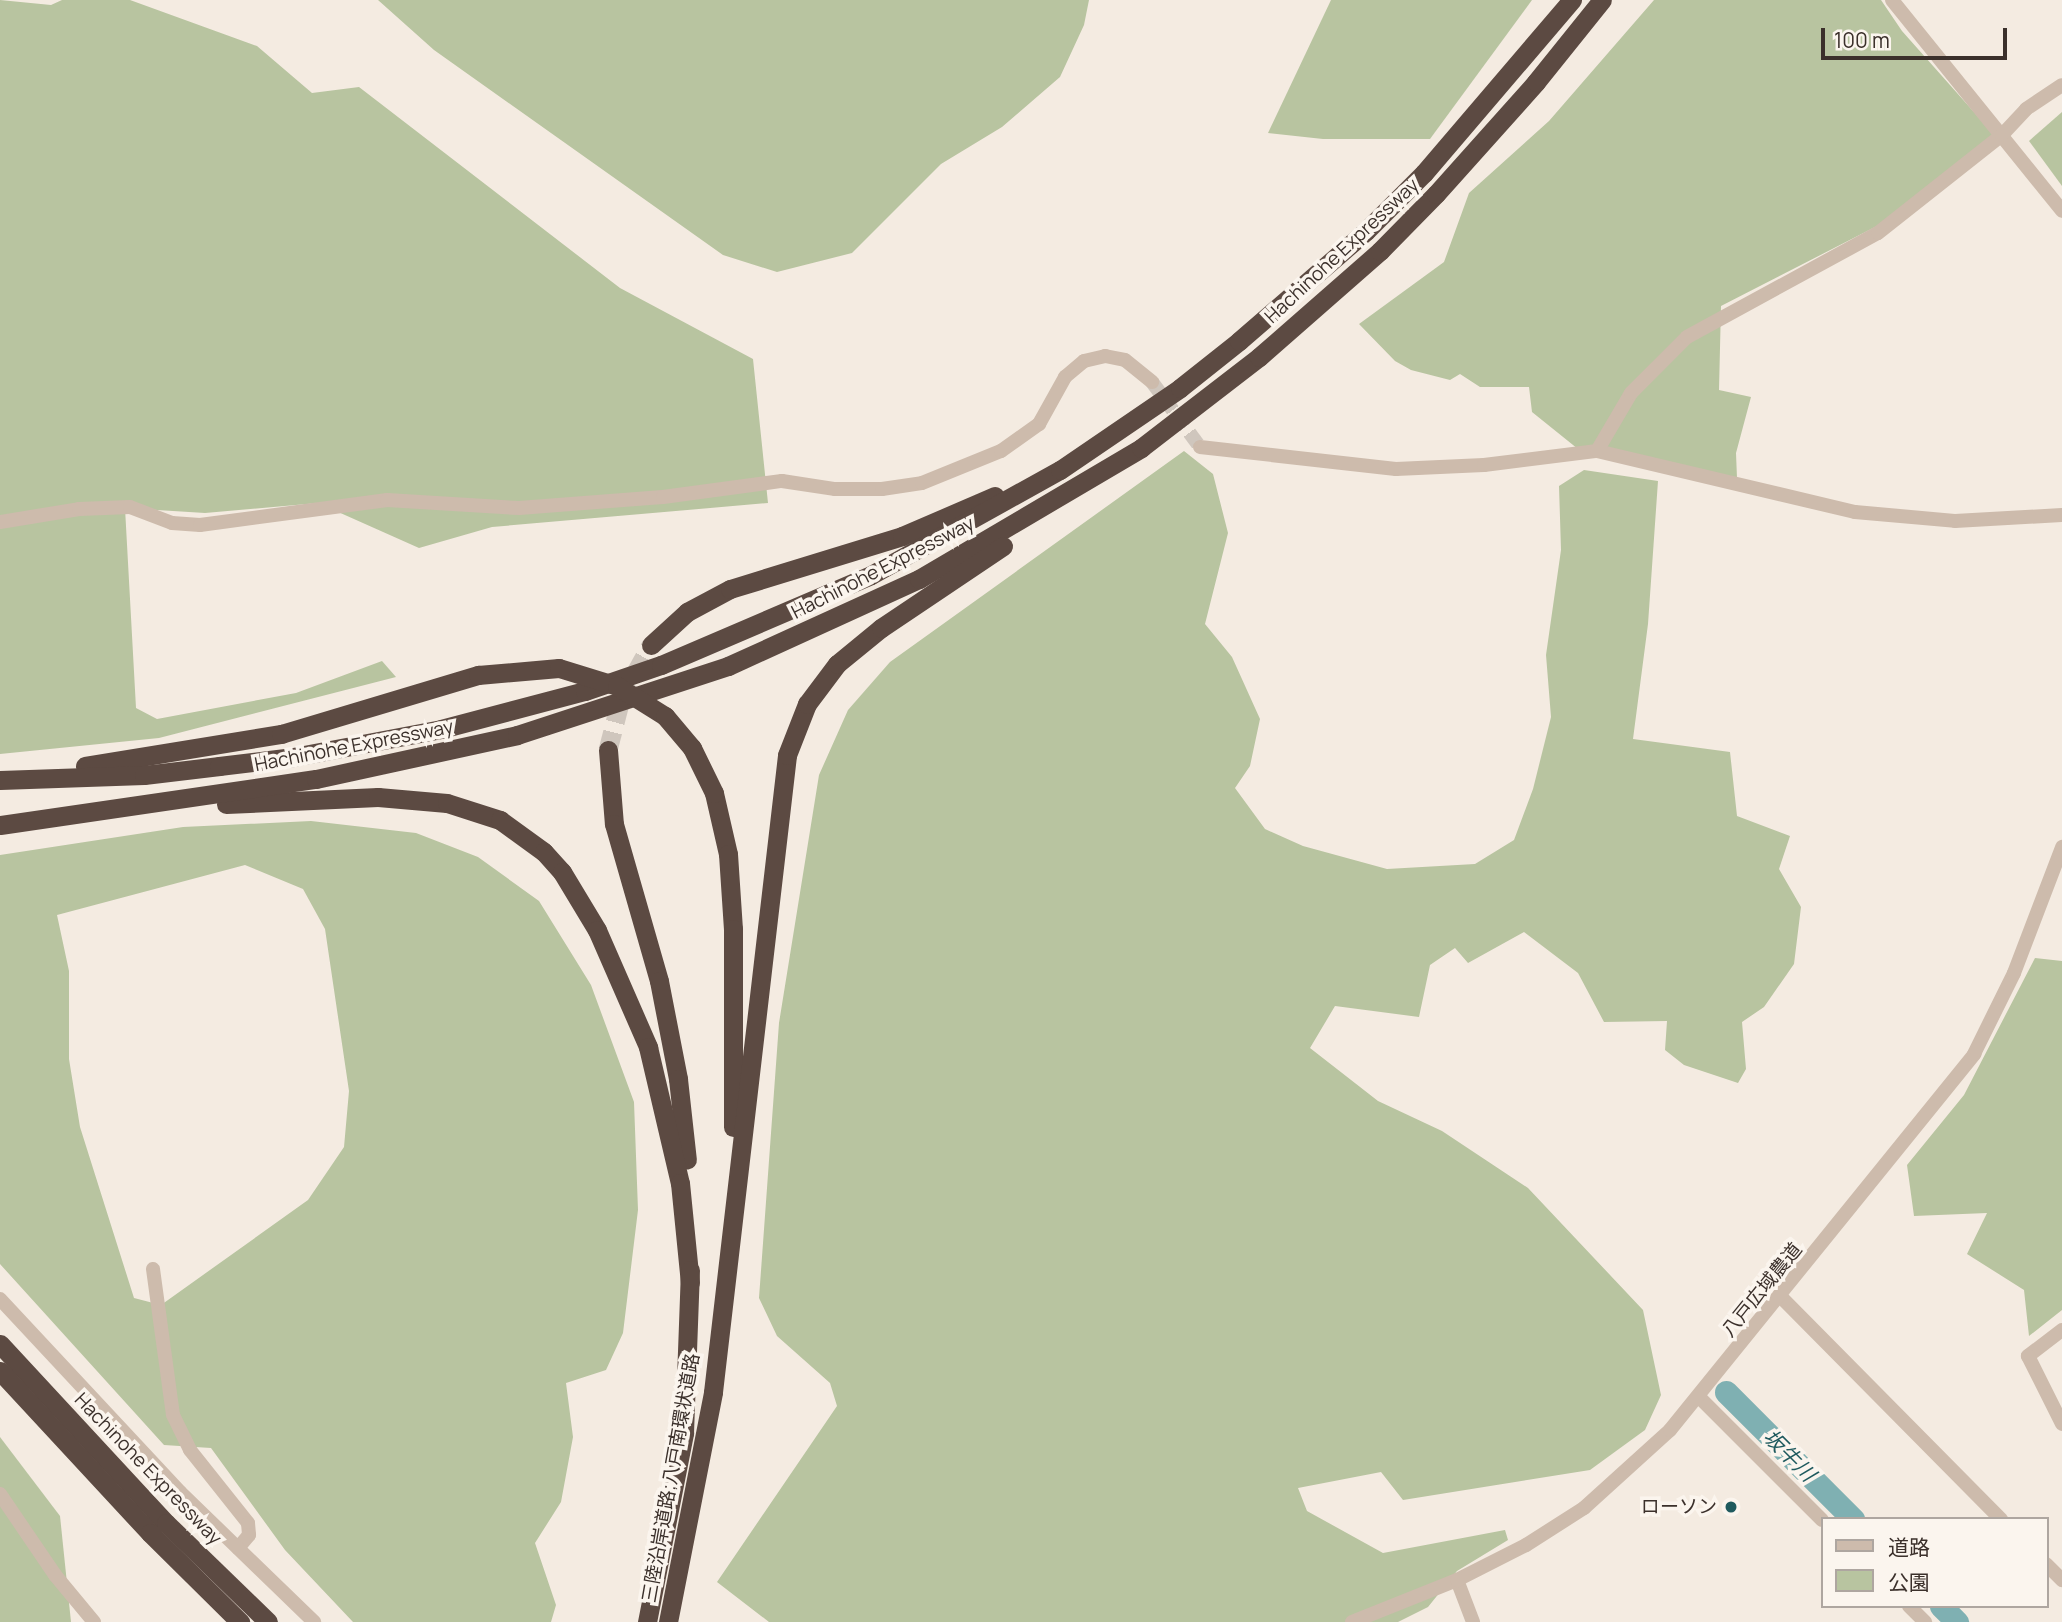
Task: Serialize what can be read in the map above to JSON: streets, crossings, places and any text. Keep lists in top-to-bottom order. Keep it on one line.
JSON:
{"streets":{"highway":["Hachinohe Expressway","三陸沿岸道路;八戸南環状道路"],"street":["八戸広域農道"]},"water":["坂牛川"],"places":["ローソン"],"legend":["道路","公園"],"scale_bar":"100 m"}
